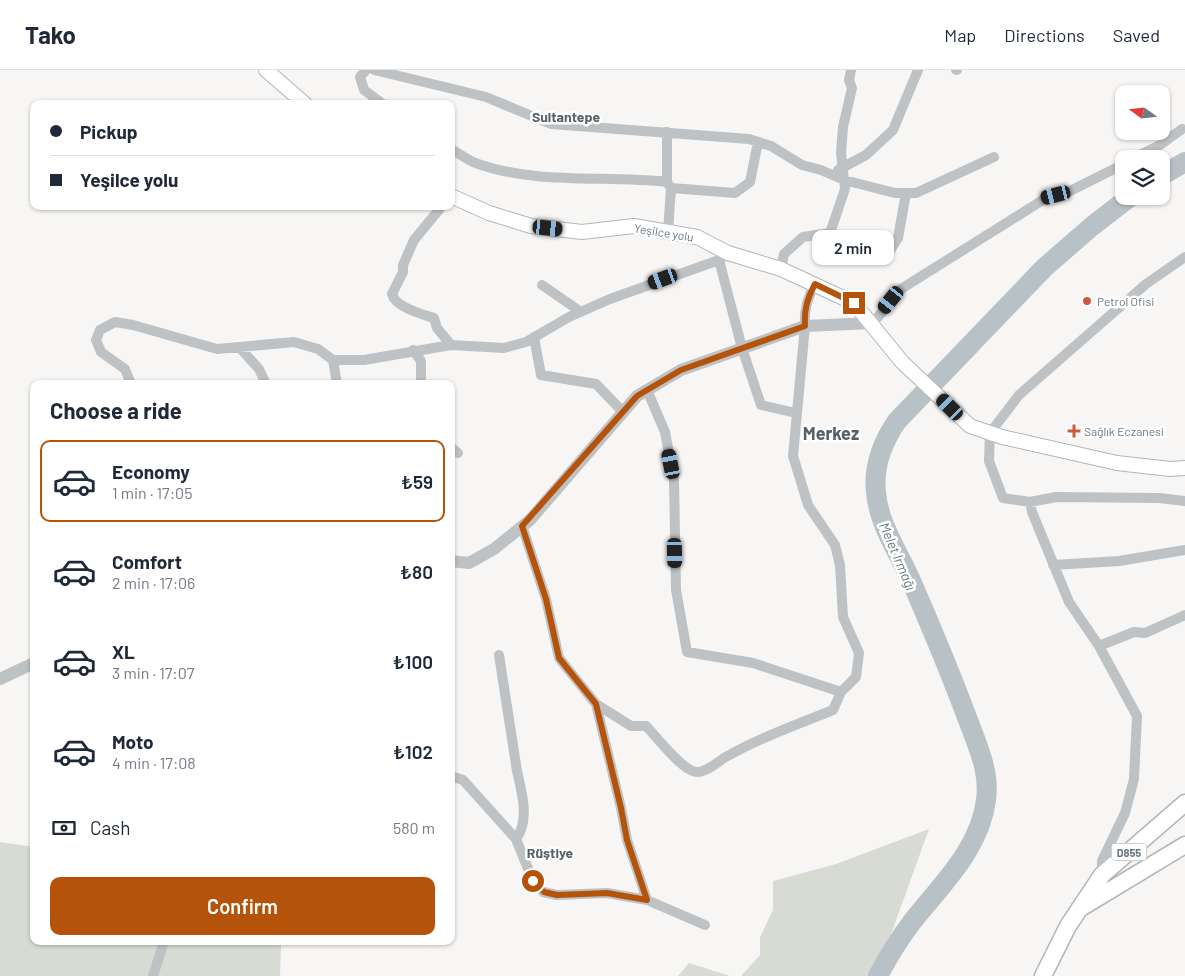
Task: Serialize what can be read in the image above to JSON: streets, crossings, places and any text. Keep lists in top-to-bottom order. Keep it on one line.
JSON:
{"streets":{"main road":["Yeşilce yolu","D855"]},"districts":["Sultantepe","Merkez","Rüştiye"],"water":["Melet Irmağı"],"places":{"other":["Petrol Ofisi"],"health":["Sağlık Eczanesi"]},"north":"left","page":{"header":"Tako","nav":["Map","Directions","Saved"],"banner":["Pickup","Yeşilce yolu"],"bubble":"2 min","heading":"Choose a ride","list":[{"name":"Economy","note":"1 min · 17:05","value":"₺59"},{"name":"Comfort","note":"2 min · 17:06","value":"₺80"},{"name":"XL","note":"3 min · 17:07","value":"₺100"},{"name":"Moto","note":"4 min · 17:08","value":"₺102"}],"pay":["Cash","580 m"],"buttons":"Confirm"}}
